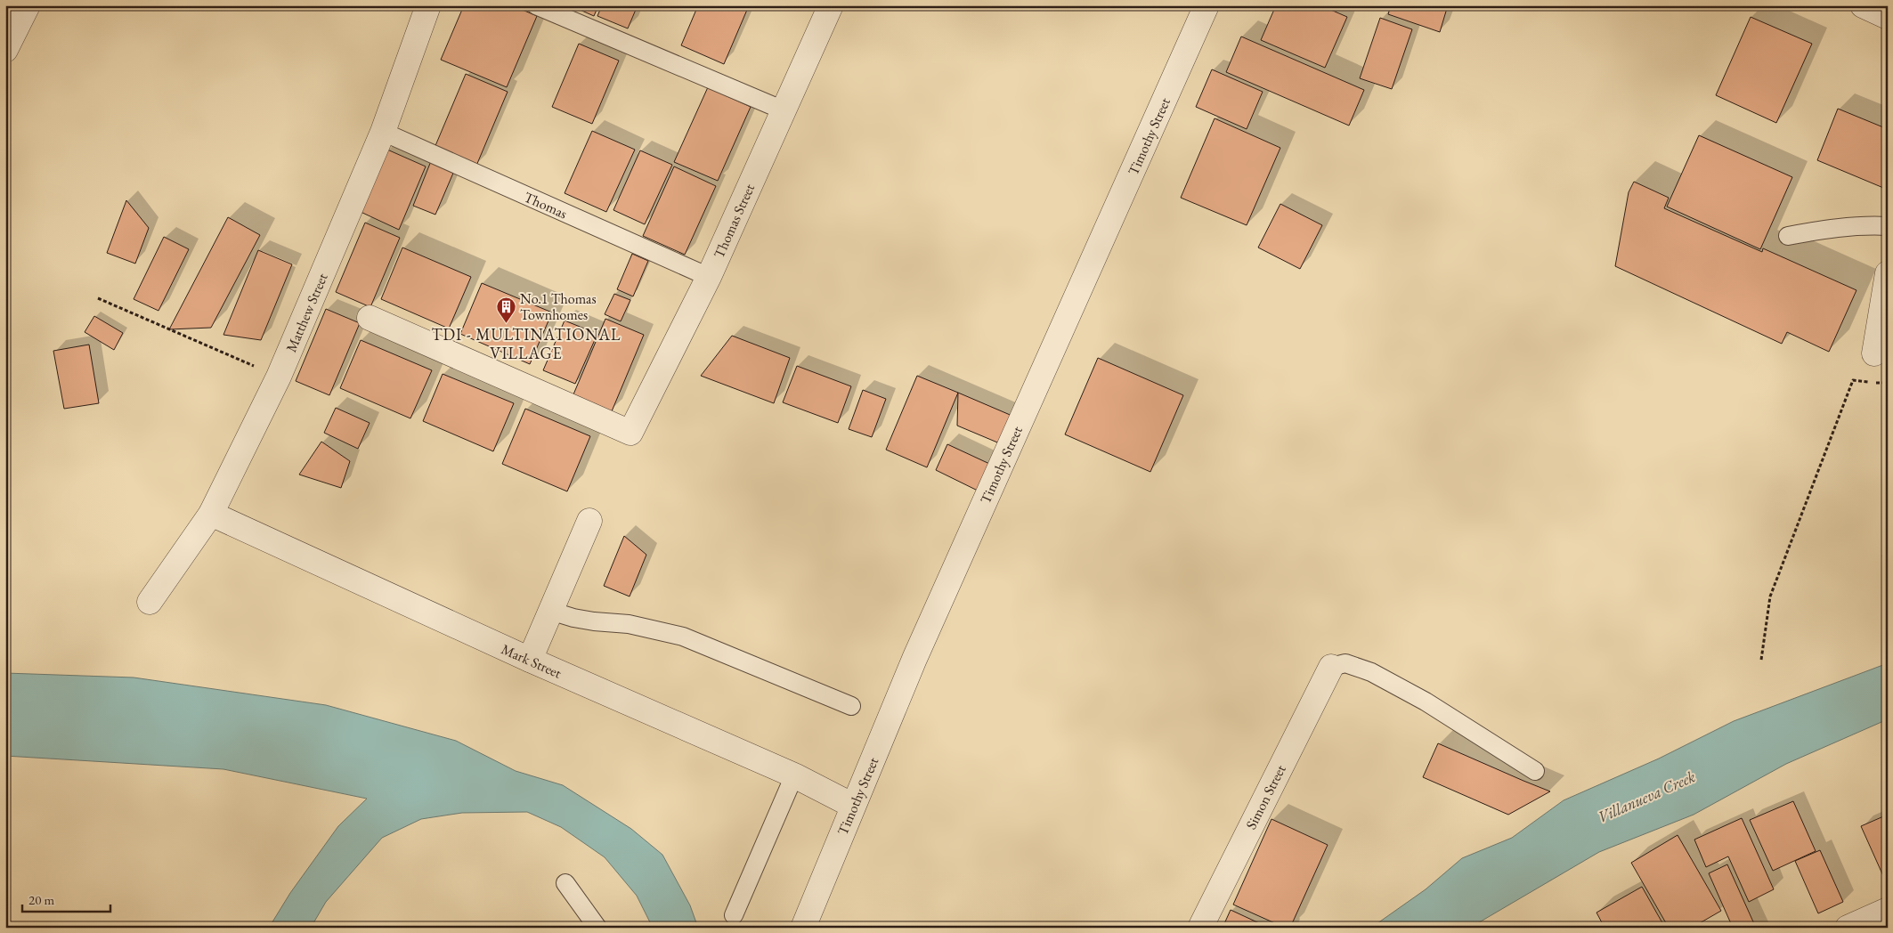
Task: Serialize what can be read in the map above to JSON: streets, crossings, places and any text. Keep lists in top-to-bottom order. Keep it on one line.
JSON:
{"streets":{"street":["Timothy Street","Thomas Street","Matthew Street","Mark Street","Simon Street"],"lane":["Thomas"]},"crossings":[["Timothy Street","Mark Street"],["Thomas","Thomas Street"],["Thomas","Matthew Street"],["Matthew Street","Mark Street"]],"districts":["TDI - MULTINATIONAL VILLAGE"],"water":["Villanueva Creek"],"places":{"building":["No.1 Thomas Townhomes"]},"scale_bar":"20 m"}
